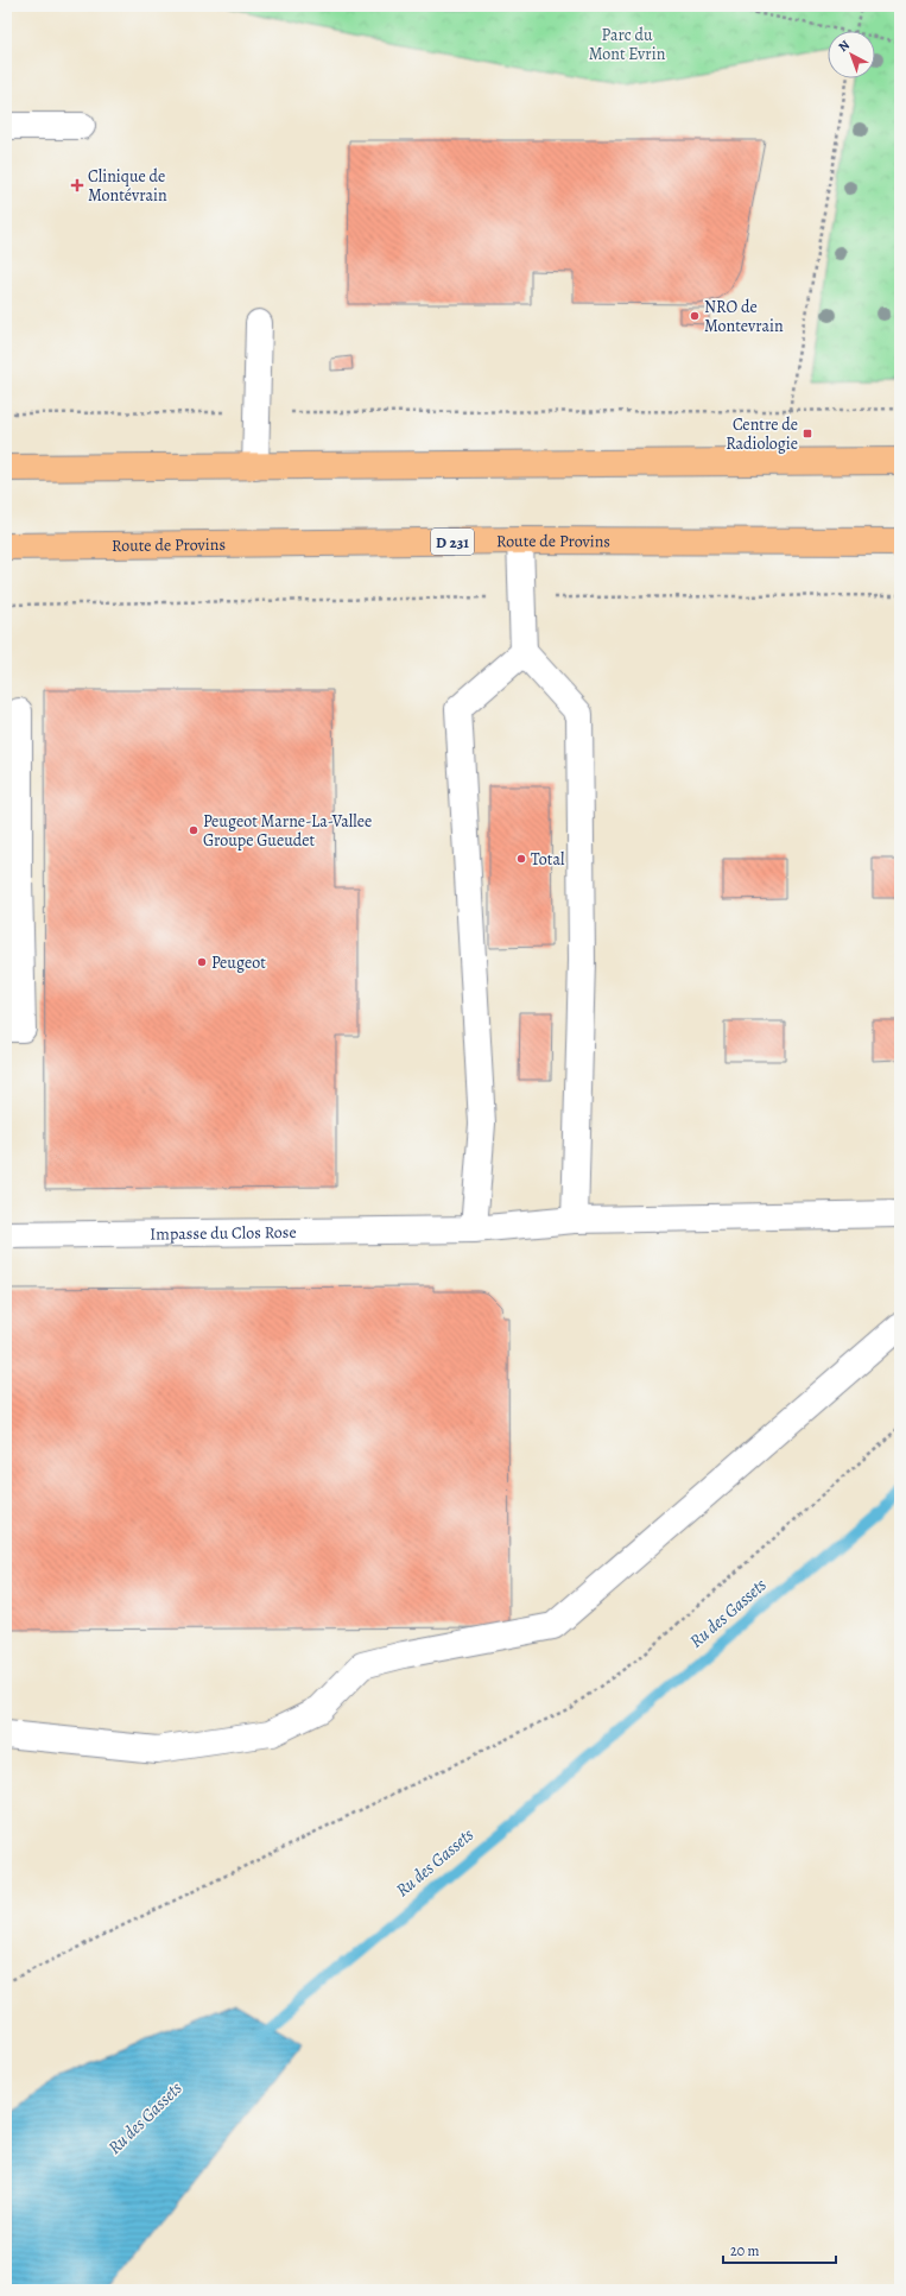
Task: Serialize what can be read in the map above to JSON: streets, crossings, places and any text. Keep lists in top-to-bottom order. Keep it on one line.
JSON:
{"streets":{"main road":["D 231","Route de Provins"],"street":["Impasse du Clos Rose"]},"water":["Ru des Gassets"],"parks":["Parc du Mont Evrin"],"places":{"health":["Clinique de Montévrain"],"other":["NRO de Montevrain","Peugeot Marne-La-Vallee Groupe Gueudet","Total","Peugeot"],"transit":["Centre de Radiologie"]},"scale_bar":"20 m","north":"top left"}
